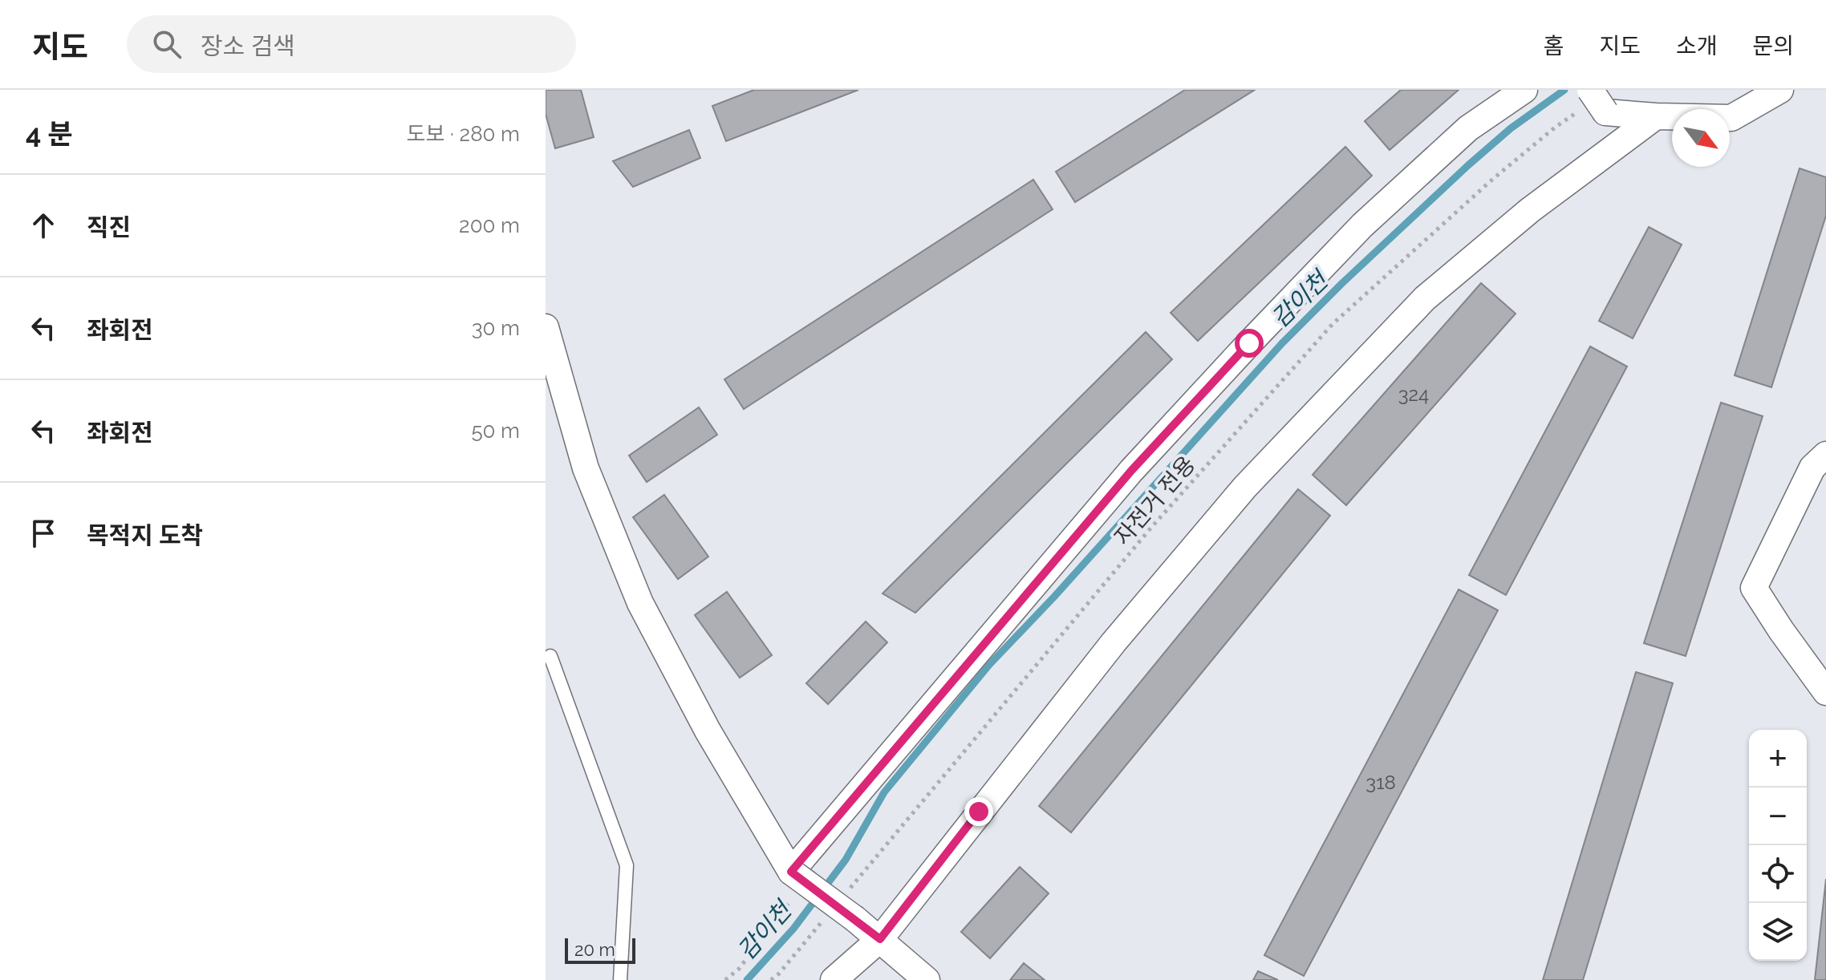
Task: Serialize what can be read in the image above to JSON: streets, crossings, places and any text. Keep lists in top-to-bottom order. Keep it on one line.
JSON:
{"streets":{"path":["자전거 전용"]},"water":["감이천"],"house_numbers":["324","318"],"scale_bar":"20 m","north":"bottom right","page":{"header":"지도","search":"장소 검색","nav":["홈","지도","소개","문의"],"heading":["4 분","도보 · 280 m"],"list":[["직진","200 m"],["좌회전","30 m"],["좌회전","50 m"],"목적지 도착"],"map_buttons":["+","−"],"scale":"20 m"}}
